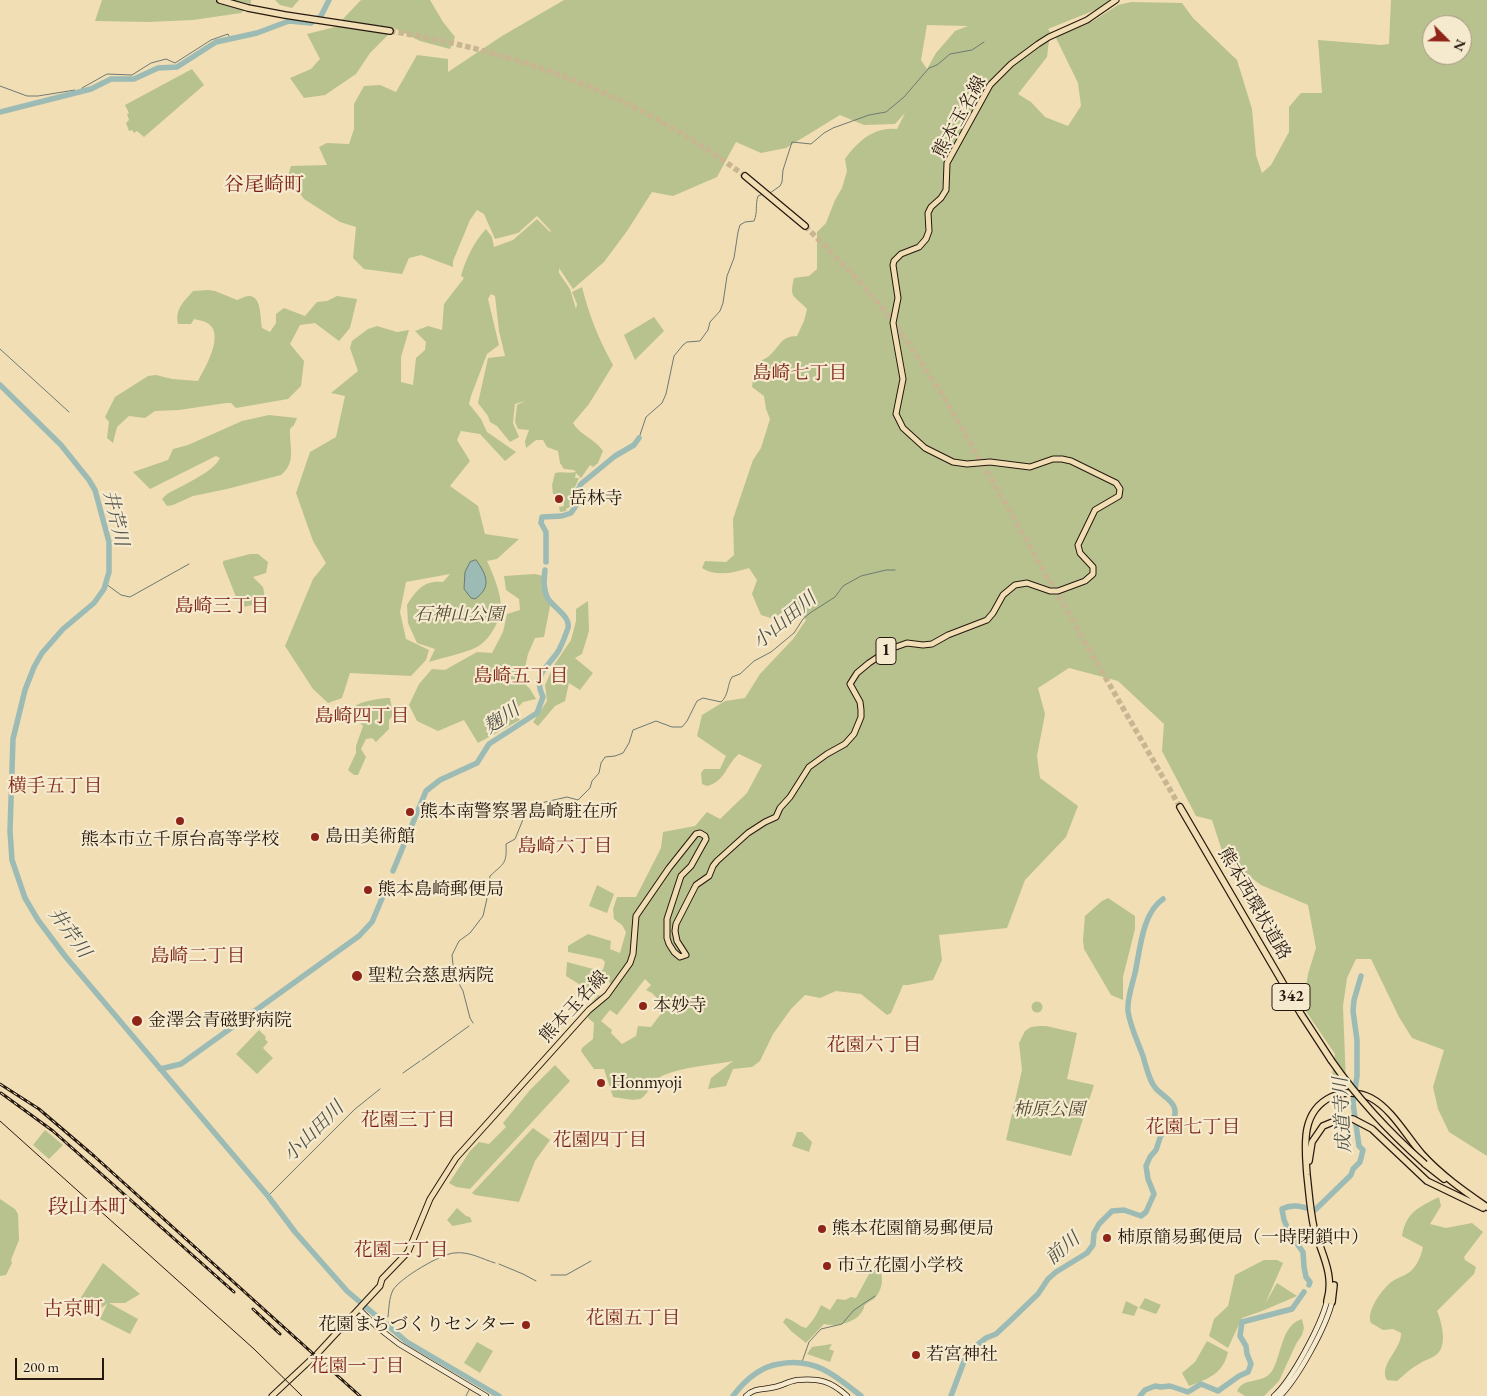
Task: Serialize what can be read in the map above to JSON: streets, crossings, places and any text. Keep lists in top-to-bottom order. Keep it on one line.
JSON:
{"streets":{"highway":["熊本西環状道路","342"],"main road":["熊本玉名線","1"]},"districts":["谷尾崎町","島崎七丁目","島崎三丁目","島崎五丁目","島崎四丁目","横手五丁目","島崎六丁目","島崎二丁目","花園六丁目","花園三丁目","花園七丁目","花園四丁目","段山本町","花園二丁目","古京町","花園五丁目","花園一丁目"],"water":["井芹川","小山田川","麹川","成道寺川","前川"],"parks":["石神山公園","柿原公園"],"places":["岳林寺","熊本南警察署島崎駐在所","熊本市立千原台高等学校","島田美術館","熊本島崎郵便局","聖粒会慈恵病院","本妙寺","金澤会青磁野病院","Honmyoji","熊本花園簡易郵便局","柿原簡易郵便局（一時閉鎖中）","市立花園小学校","花園まちづくりセンター","若宮神社"],"scale_bar":"200 m","north":"bottom right"}
